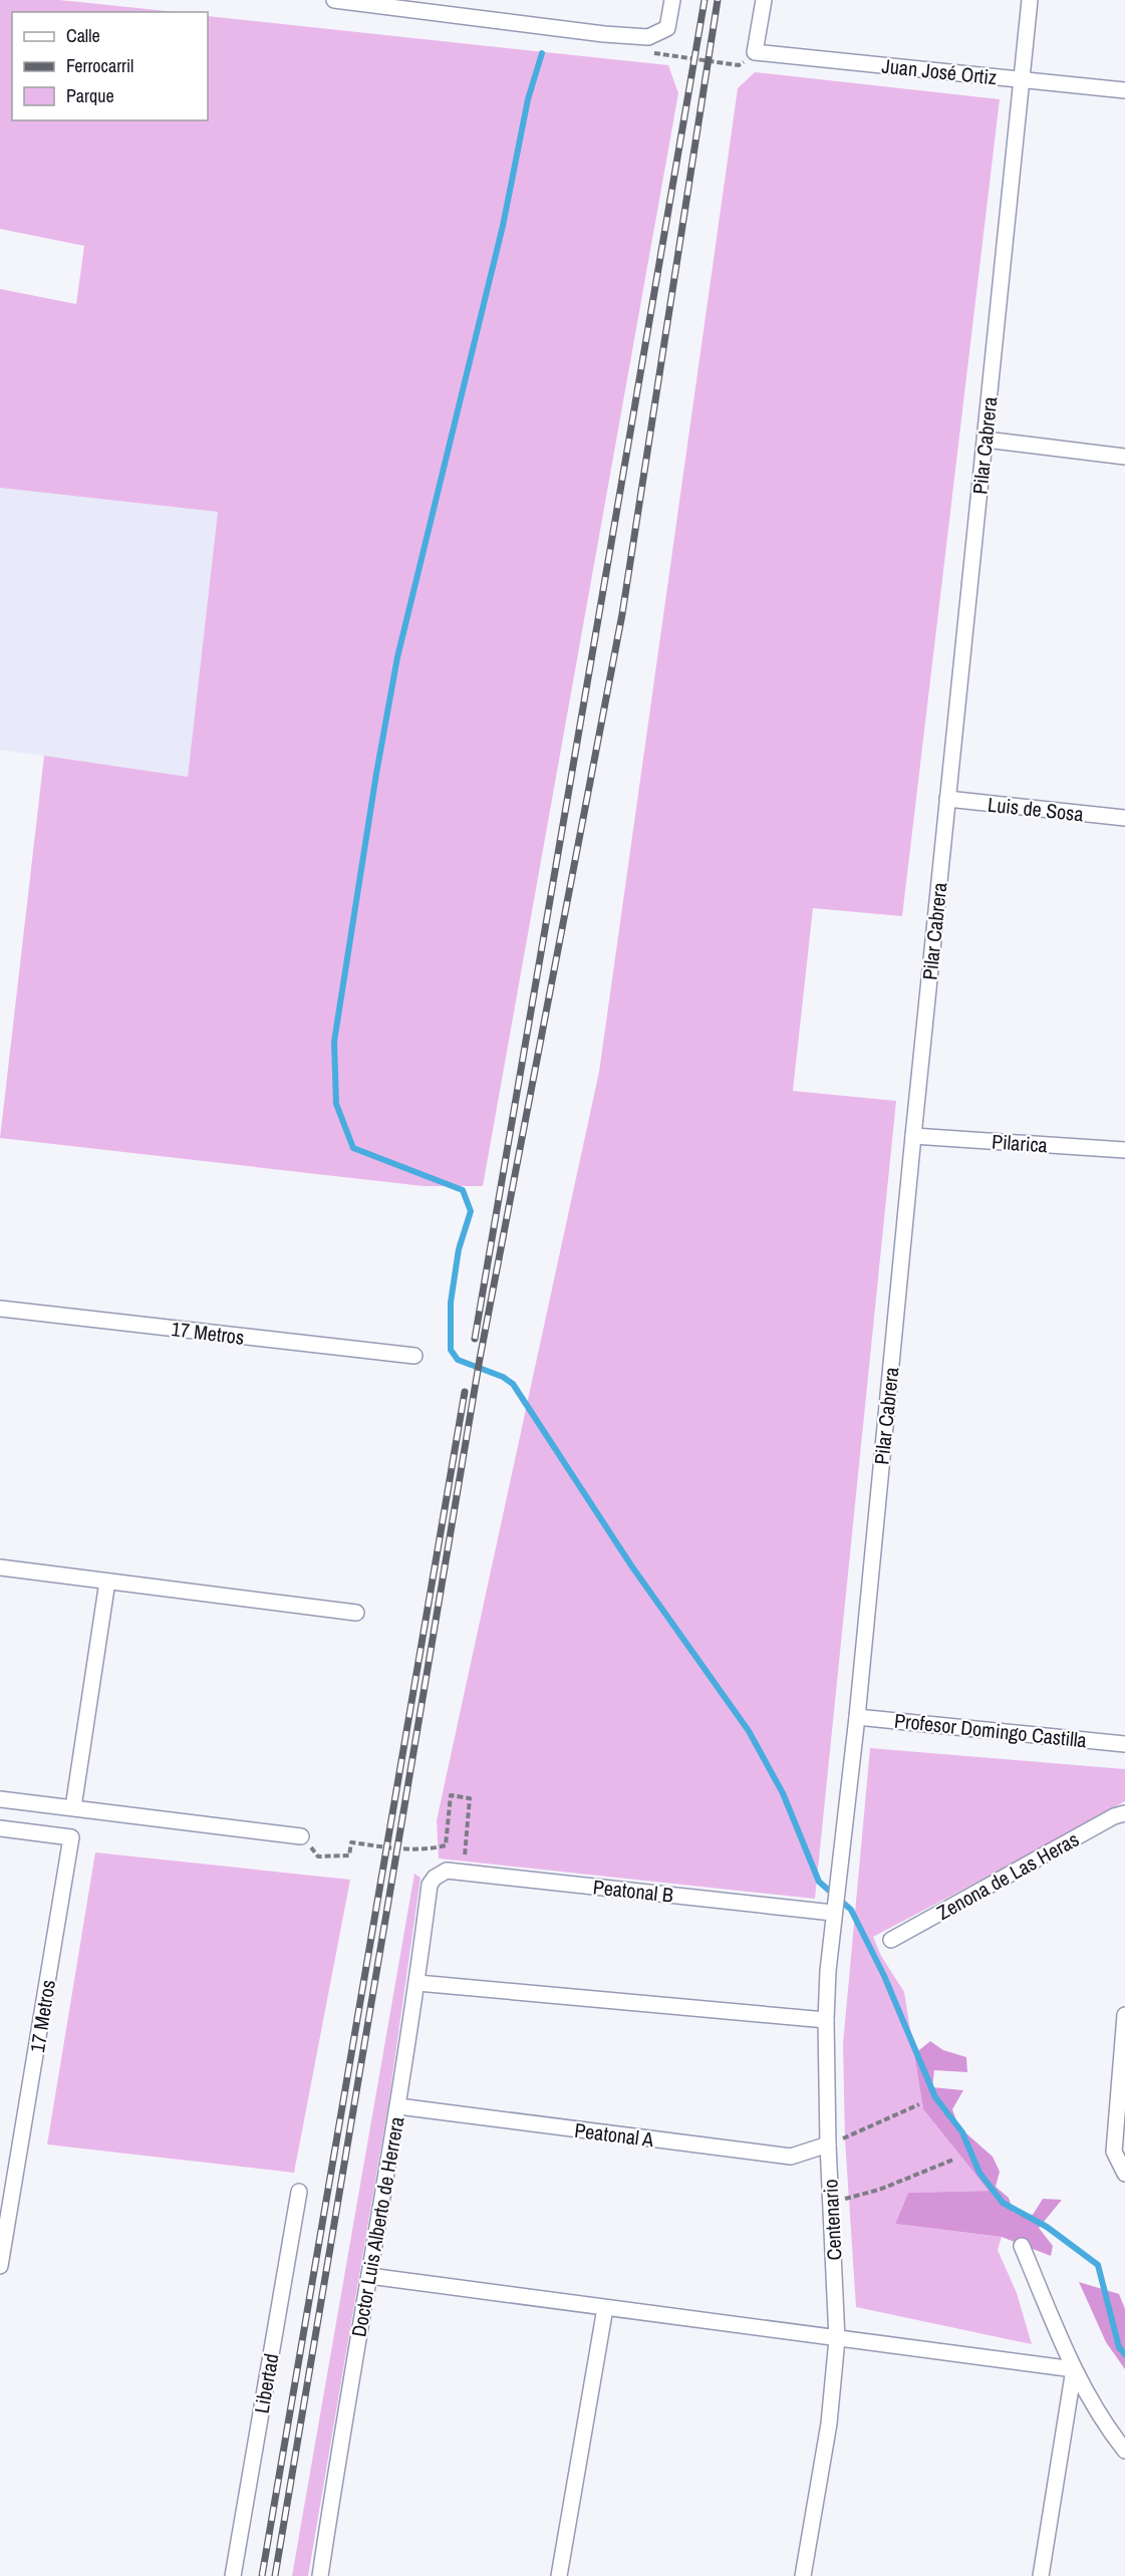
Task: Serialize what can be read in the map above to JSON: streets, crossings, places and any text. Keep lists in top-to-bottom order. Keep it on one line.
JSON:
{"streets":{"street":["Juan José Ortiz","Pilar Cabrera","Luis de Sosa","Pilarica","17 Metros","Profesor Domingo Castilla","Zenona de Las Heras","Peatonal B","Peatonal A","Centenario","Doctor Luis Alberto de Herrera","Libertad"]},"crossings":[["Juan José Ortiz","Pilar Cabrera"],["Pilar Cabrera","Luis de Sosa"],["Pilar Cabrera","Pilarica"],["Pilar Cabrera","Profesor Domingo Castilla"],["Pilar Cabrera","Centenario"],["Peatonal B","Centenario"],["Peatonal B","Doctor Luis Alberto de Herrera"],["Peatonal A","Centenario"],["Peatonal A","Doctor Luis Alberto de Herrera"]],"legend":["Calle","Ferrocarril","Parque"]}
